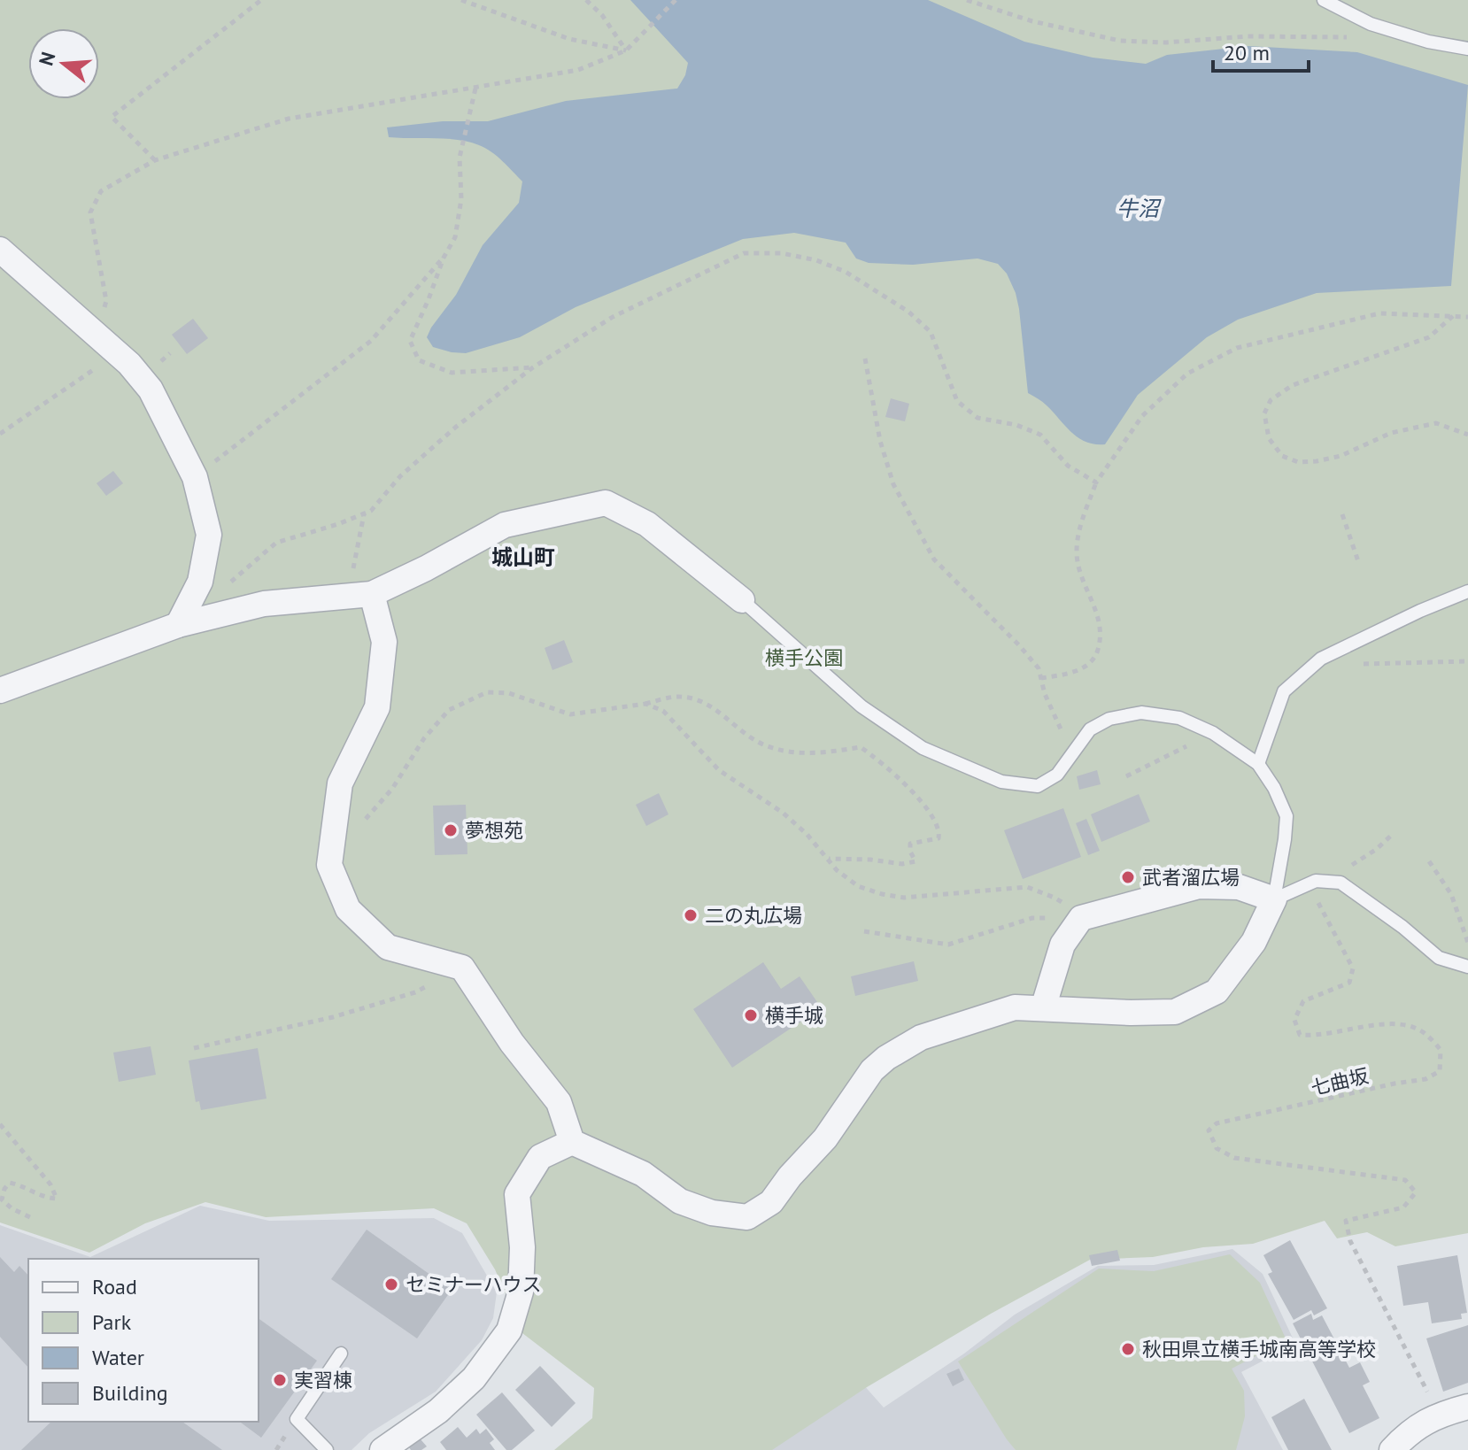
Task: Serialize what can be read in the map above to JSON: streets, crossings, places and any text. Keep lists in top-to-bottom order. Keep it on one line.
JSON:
{"streets":{"path":["七曲坂"]},"districts":["城山町"],"water":["牛沼"],"parks":["横手公園"],"places":["夢想苑","武者溜広場","二の丸広場","横手城","セミナーハウス","秋田県立横手城南高等学校","実習棟"],"legend":["Road","Park","Water","Building"],"scale_bar":"20 m","north":"left"}
